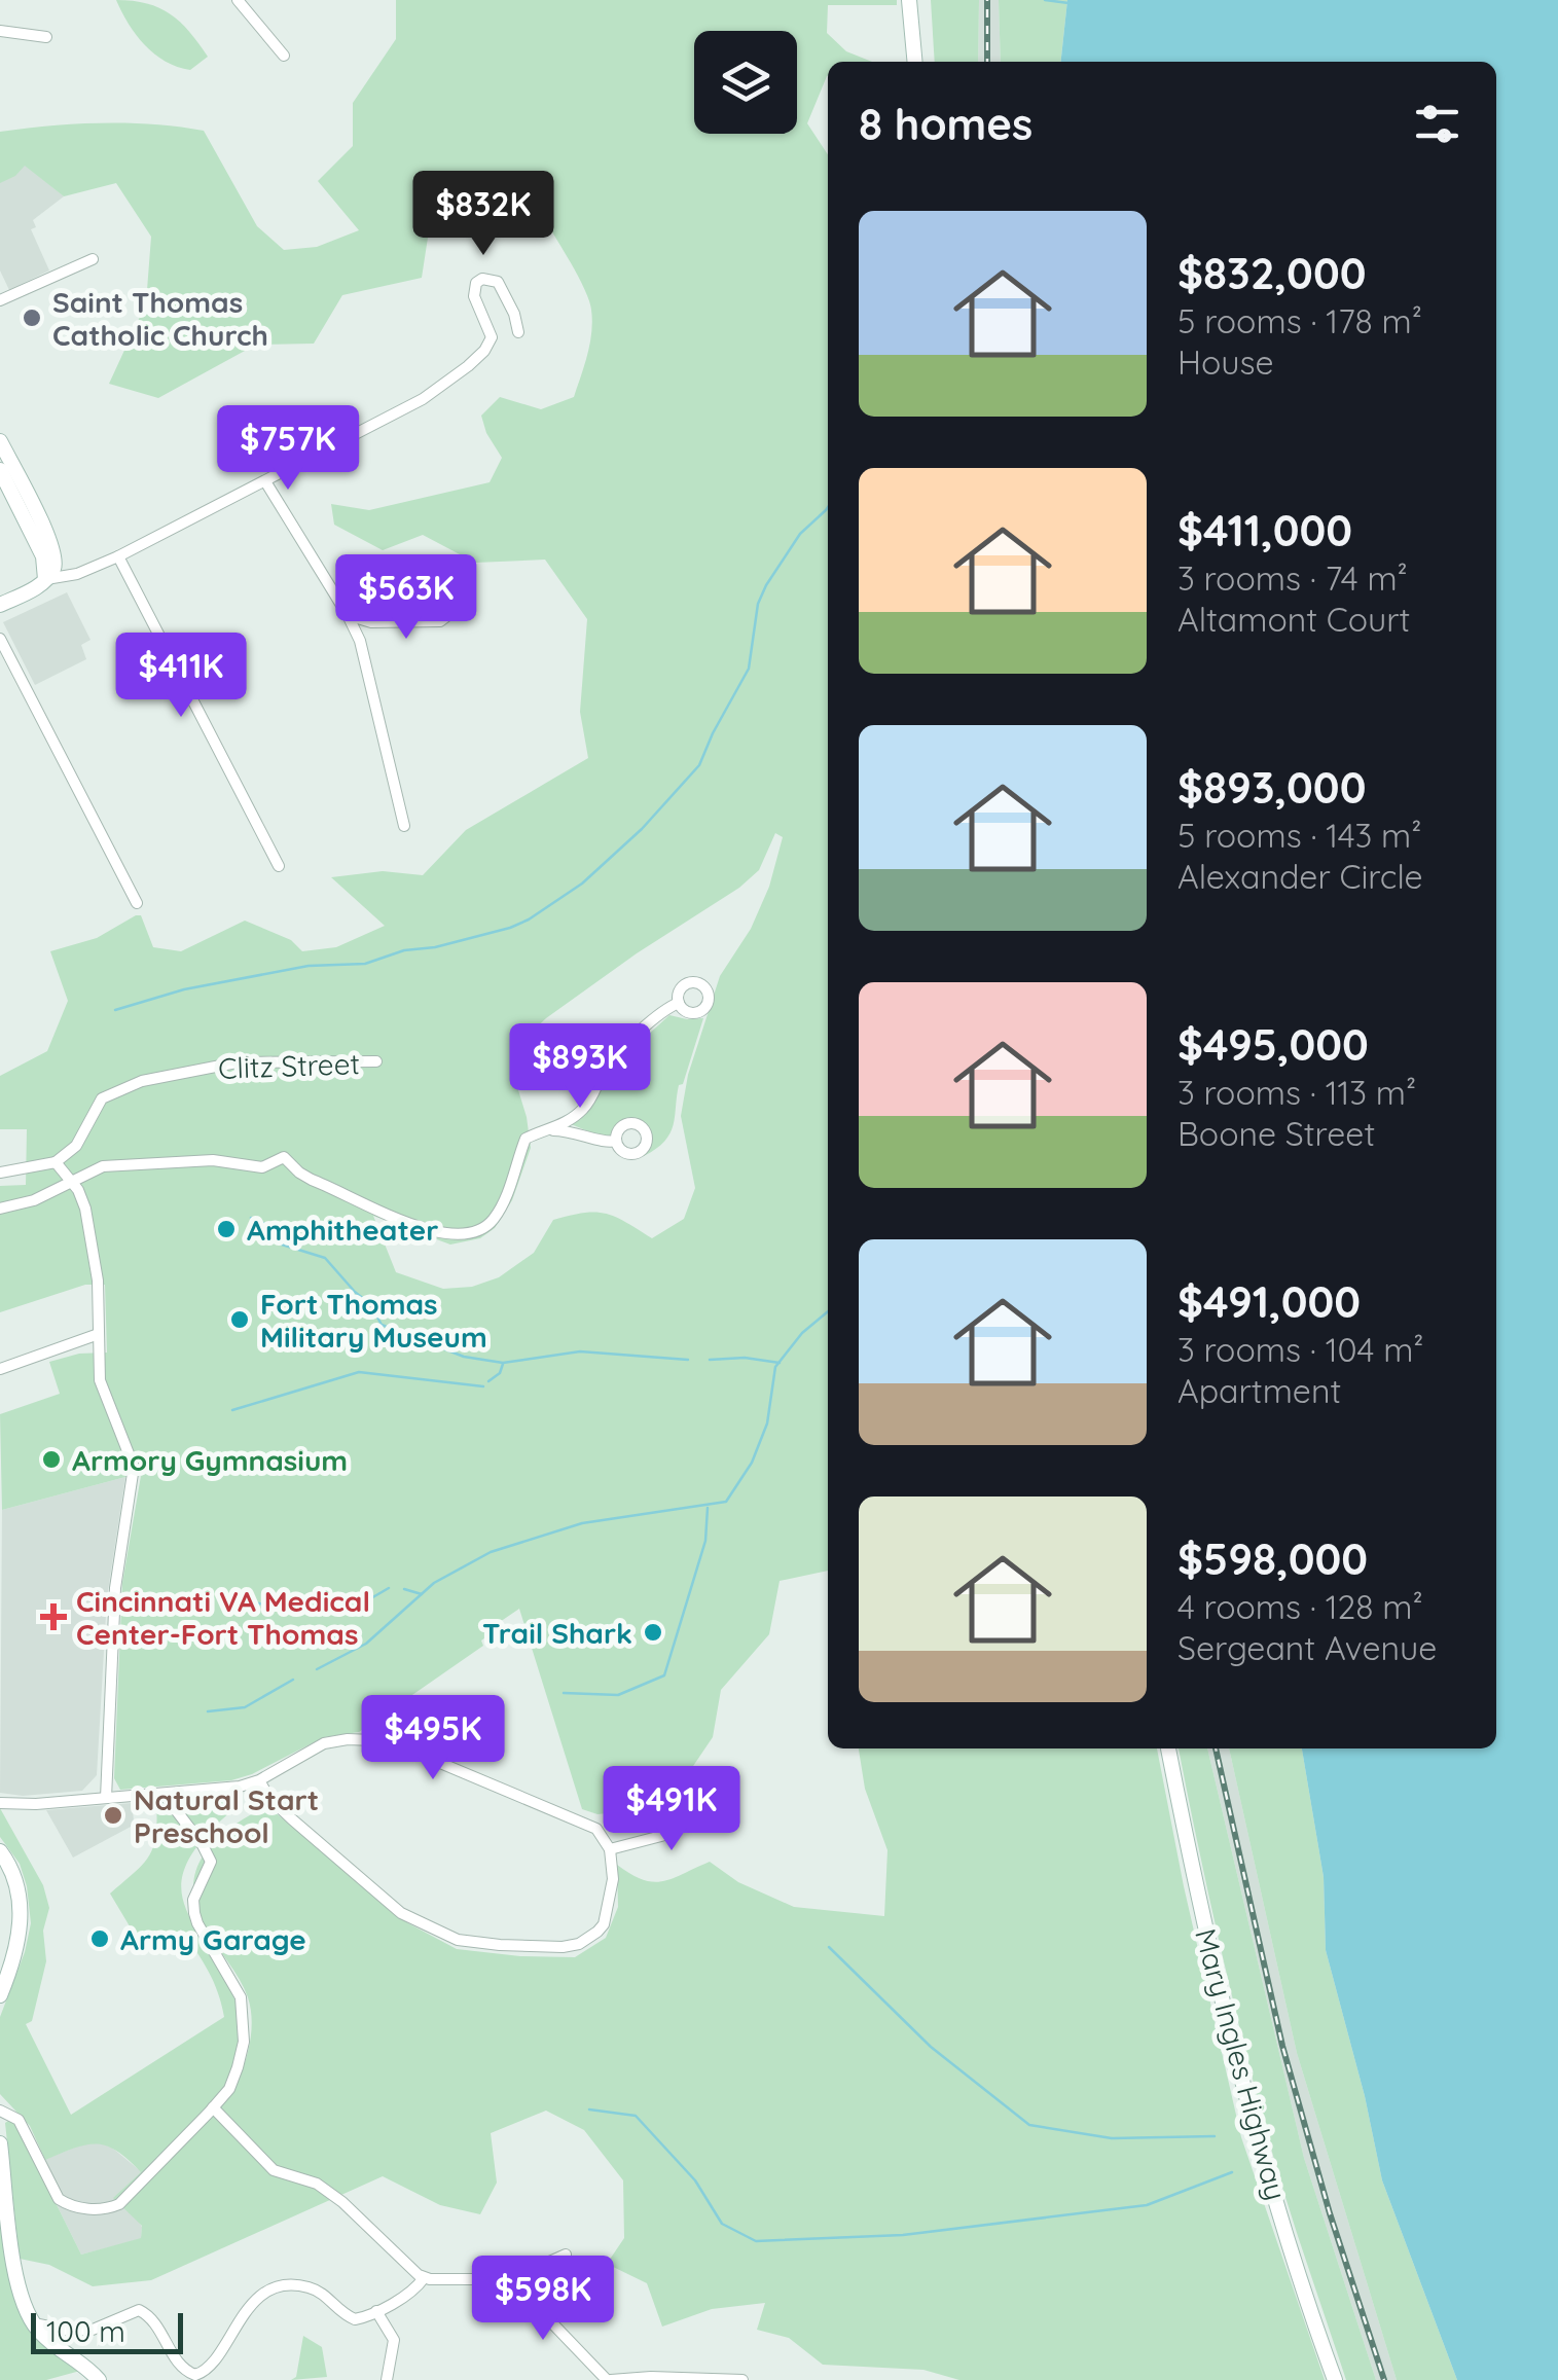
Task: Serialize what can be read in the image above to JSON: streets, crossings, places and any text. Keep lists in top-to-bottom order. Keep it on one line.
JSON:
{"streets":{"street":["Clitz Street","Mary Ingles Highway"]},"places":{"other":["Saint Thomas Catholic Church","Amphitheater","Fort Thomas Military Museum","Armory Gymnasium","Trail Shark","Natural Start Preschool","Army Garage"],"health":["Cincinnati VA Medical Center-Fort Thomas"]},"scale_bar":"100 m","page":{"heading":"8 homes","price":["$832K","$757K","$563K","$411K","$893K","$495K","$491K","$598K"],"list":[{"name":"$832,000","note":"5 rooms · 178 m² · House"},{"name":"$411,000","note":"3 rooms · 74 m² · Altamont Court"},{"name":"$893,000","note":"5 rooms · 143 m² · Alexander Circle"},{"name":"$495,000","note":"3 rooms · 113 m² · Boone Street"},{"name":"$491,000","note":"3 rooms · 104 m² · Apartment"},{"name":"$598,000","note":"4 rooms · 128 m² · Sergeant Avenue"}],"scale":"100 m"}}
